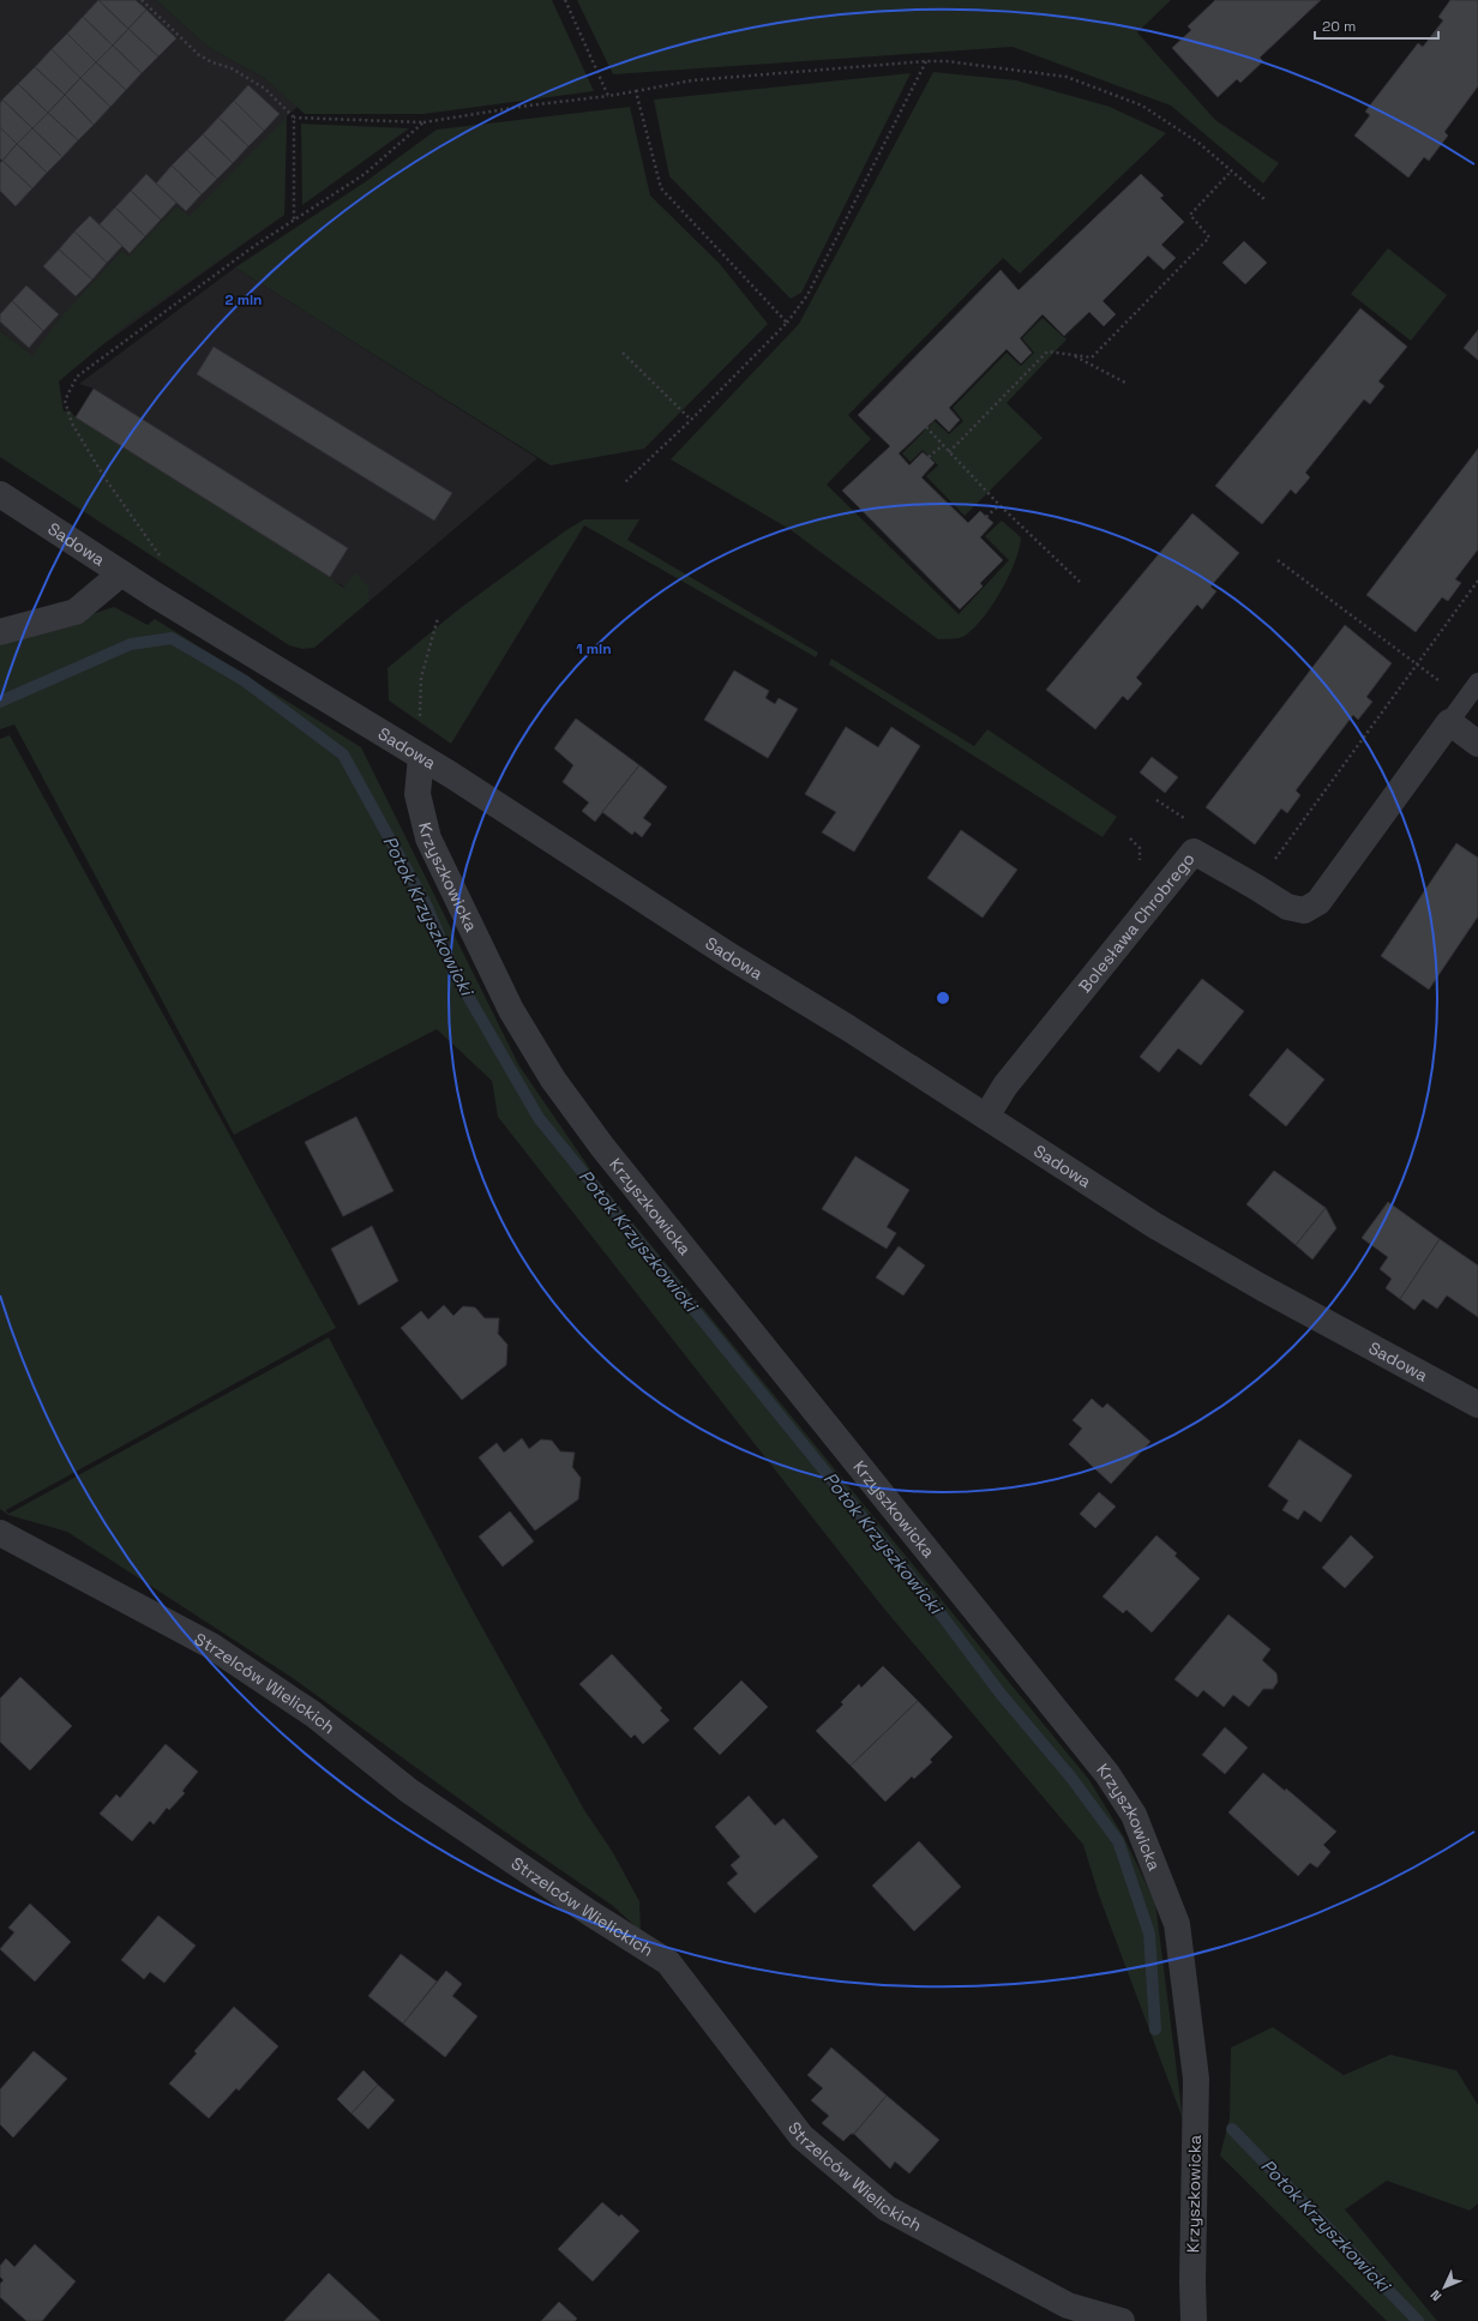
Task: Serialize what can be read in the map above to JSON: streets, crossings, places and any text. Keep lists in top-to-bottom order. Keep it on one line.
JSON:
{"streets":{"street":["Sadowa","Krzyszkowicka","Bolesława Chrobrego","Strzelców Wielickich"]},"crossings":[["Sadowa","Krzyszkowicka"],["Sadowa","Bolesława Chrobrego"]],"water":["Potok Krzyszkowicki"],"scale_bar":"20 m","north":"bottom left","rings":["2 min","1 min"]}
